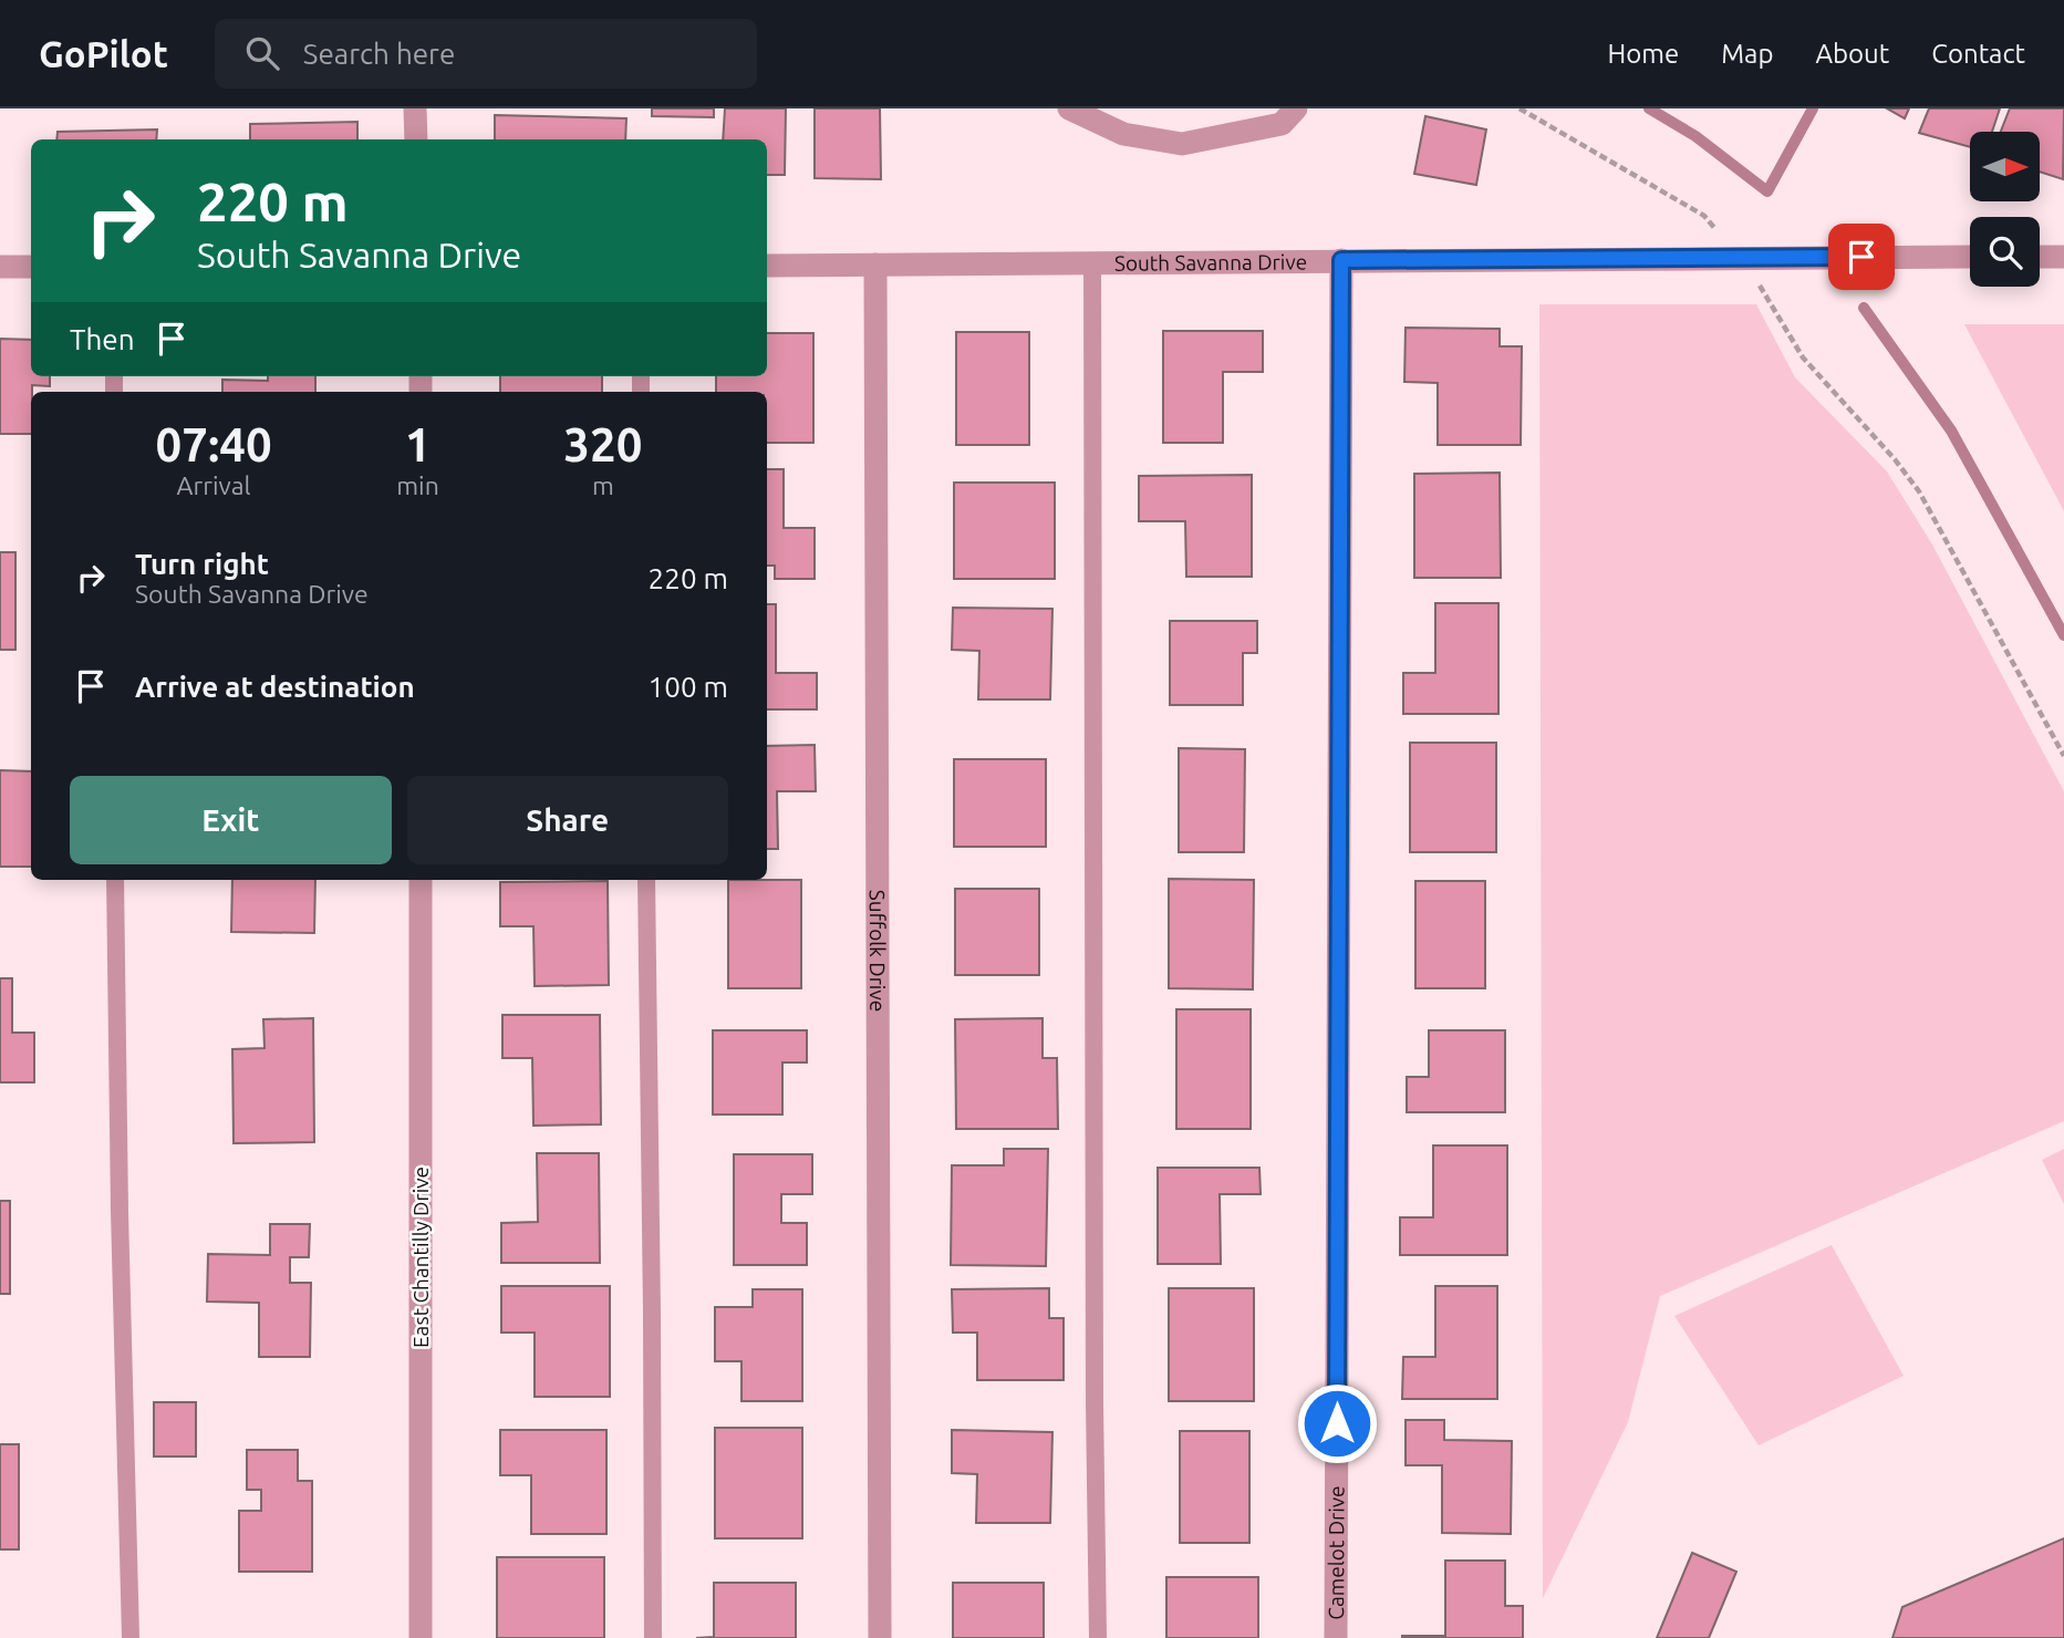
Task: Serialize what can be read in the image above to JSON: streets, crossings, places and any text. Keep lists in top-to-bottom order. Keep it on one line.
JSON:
{"streets":{"street":["South Savanna Drive","Suffolk Drive","East Chantilly Drive","Camelot Drive"]},"crossings":[["South Savanna Drive","Suffolk Drive"],["South Savanna Drive","Camelot Drive"]],"north":"right","page":{"header":"GoPilot","search":"Search here","nav":["Home","Map","About","Contact"],"turn":["220 m","South Savanna Drive"],"then":"Then","eta":["07:40","Arrival","1","min","320","m"],"list":[{"name":"Turn right","note":"South Savanna Drive","value":"220 m"},{"name":"Arrive at destination","value":"100 m"}],"buttons":["Exit","Share"]}}
